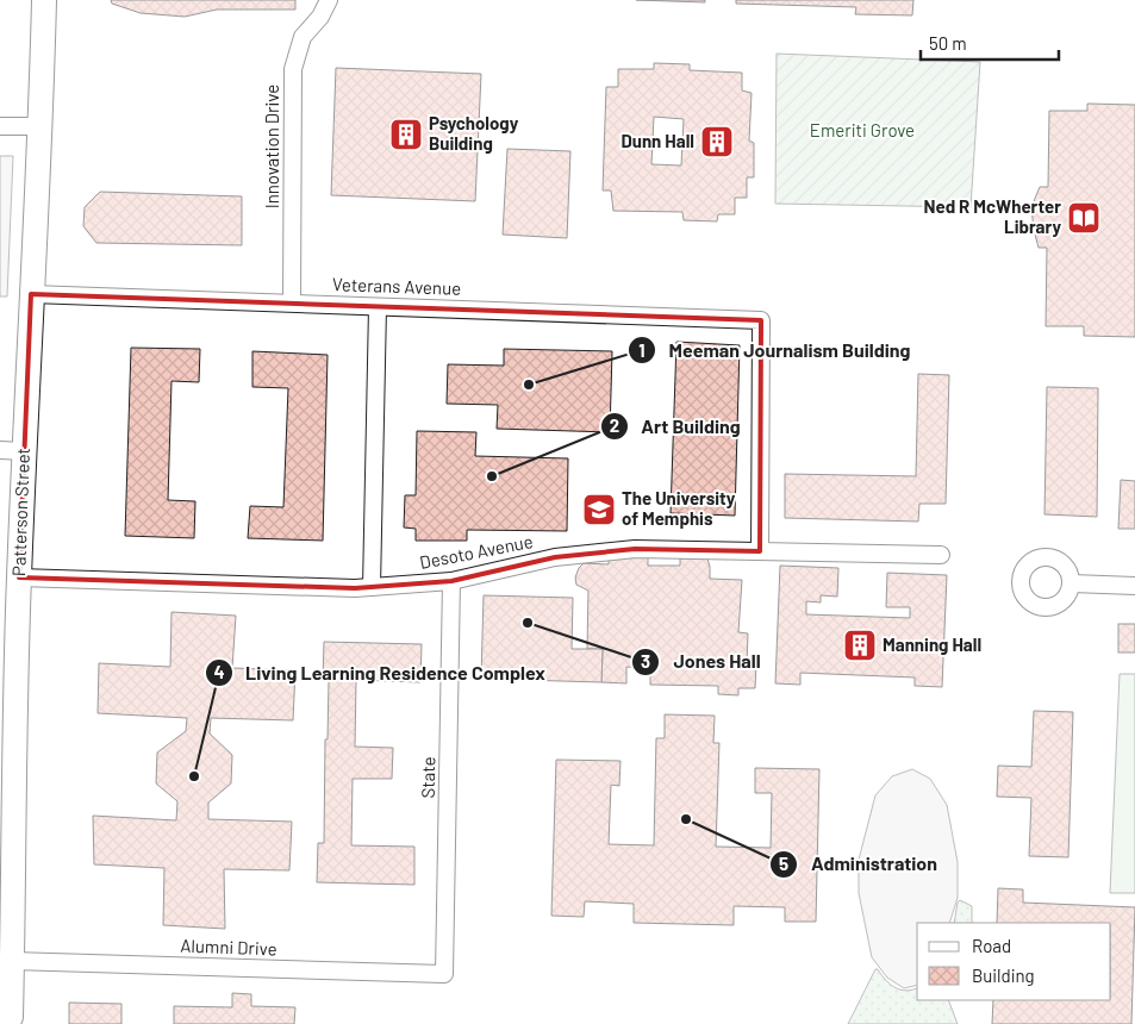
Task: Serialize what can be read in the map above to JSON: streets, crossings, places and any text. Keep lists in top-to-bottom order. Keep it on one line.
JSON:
{"streets":{"street":["Innovation Drive","Veterans Avenue","Patterson Street","Desoto Avenue","State","Alumni Drive"]},"crossings":[["Innovation Drive","Veterans Avenue"],["Veterans Avenue","Patterson Street"],["Veterans Avenue","Desoto Avenue"],["Patterson Street","Desoto Avenue"],["Patterson Street","Alumni Drive"],["Desoto Avenue","State"],["State","Alumni Drive"]],"parks":["Emeriti Grove"],"places":{"building":["Psychology Building","Dunn Hall","Manning Hall"],"library":["Ned R McWherter Library"],"other":["Meeman Journalism Building","Art Building","Jones Hall","Living Learning Residence Complex","Administration"],"school or university":["The University of Memphis"]},"legend":["Road","Building"],"scale_bar":"50 m"}
